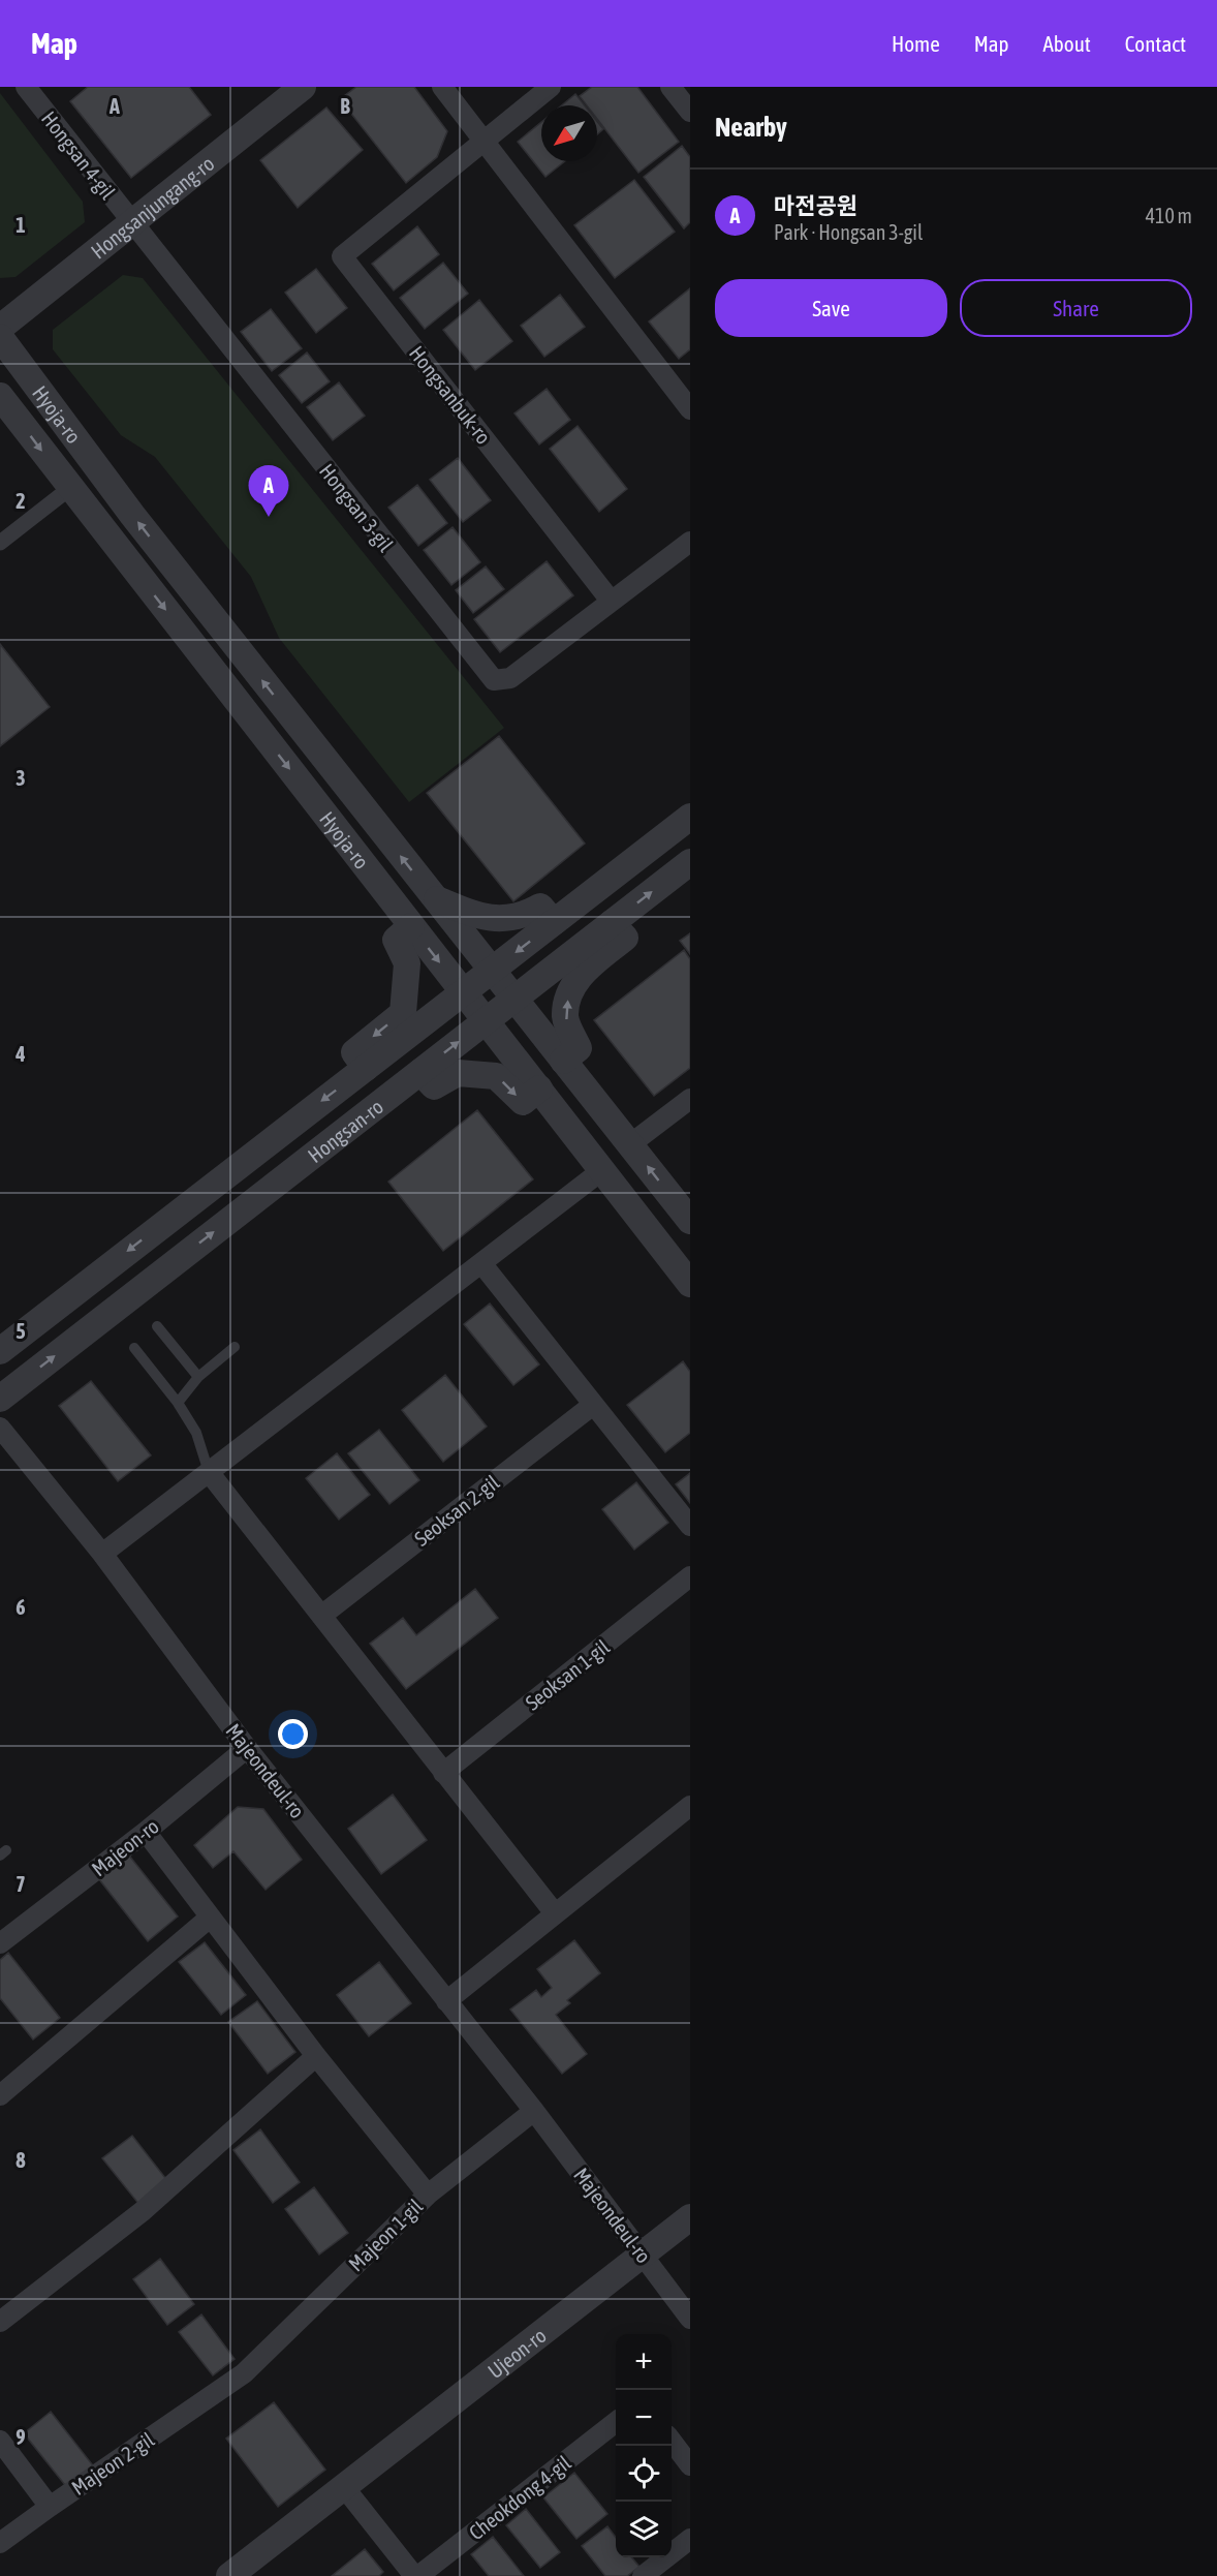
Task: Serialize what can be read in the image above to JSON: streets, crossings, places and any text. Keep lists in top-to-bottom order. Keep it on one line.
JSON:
{"streets":{"street":["Hongsan 4-gil","Hongsanjungang-ro","Hongsanbuk-ro","Hyoja-ro","Hongsan 3-gil","Hongsan-ro","Seoksan 2-gil","Seoksan 1-gil","Majeondeul-ro","Majeon-ro","Majeon 1-gil","Ujeon-ro","Majeon 2-gil","Cheokdong 4-gil"]},"crossings":[["Hongsan 4-gil","Hongsanjungang-ro"],["Hongsan 4-gil","Hongsan 3-gil"],["Hongsanjungang-ro","Hongsan 3-gil"],["Hongsanbuk-ro","Hongsan 3-gil"],["Hyoja-ro","Hongsan-ro"],["Majeondeul-ro","Majeon-ro"],["Majeondeul-ro","Ujeon-ro"],["Majeon-ro","Majeon 1-gil"],["Majeon 1-gil","Majeon 2-gil"]],"north":"bottom left","page":{"header":"Map","nav":["Home","Map","About","Contact"],"heading":"Nearby","list":[{"mark":"A","name":"마전공원","note":"Park · Hongsan 3-gil","value":"410 m"}],"buttons":["Save","Share"],"pins":"A","map_buttons":["+","−"]},"grid":{"columns":["A","B"],"rows":["1","2","3","4","5","6","7","8","9"]}}
